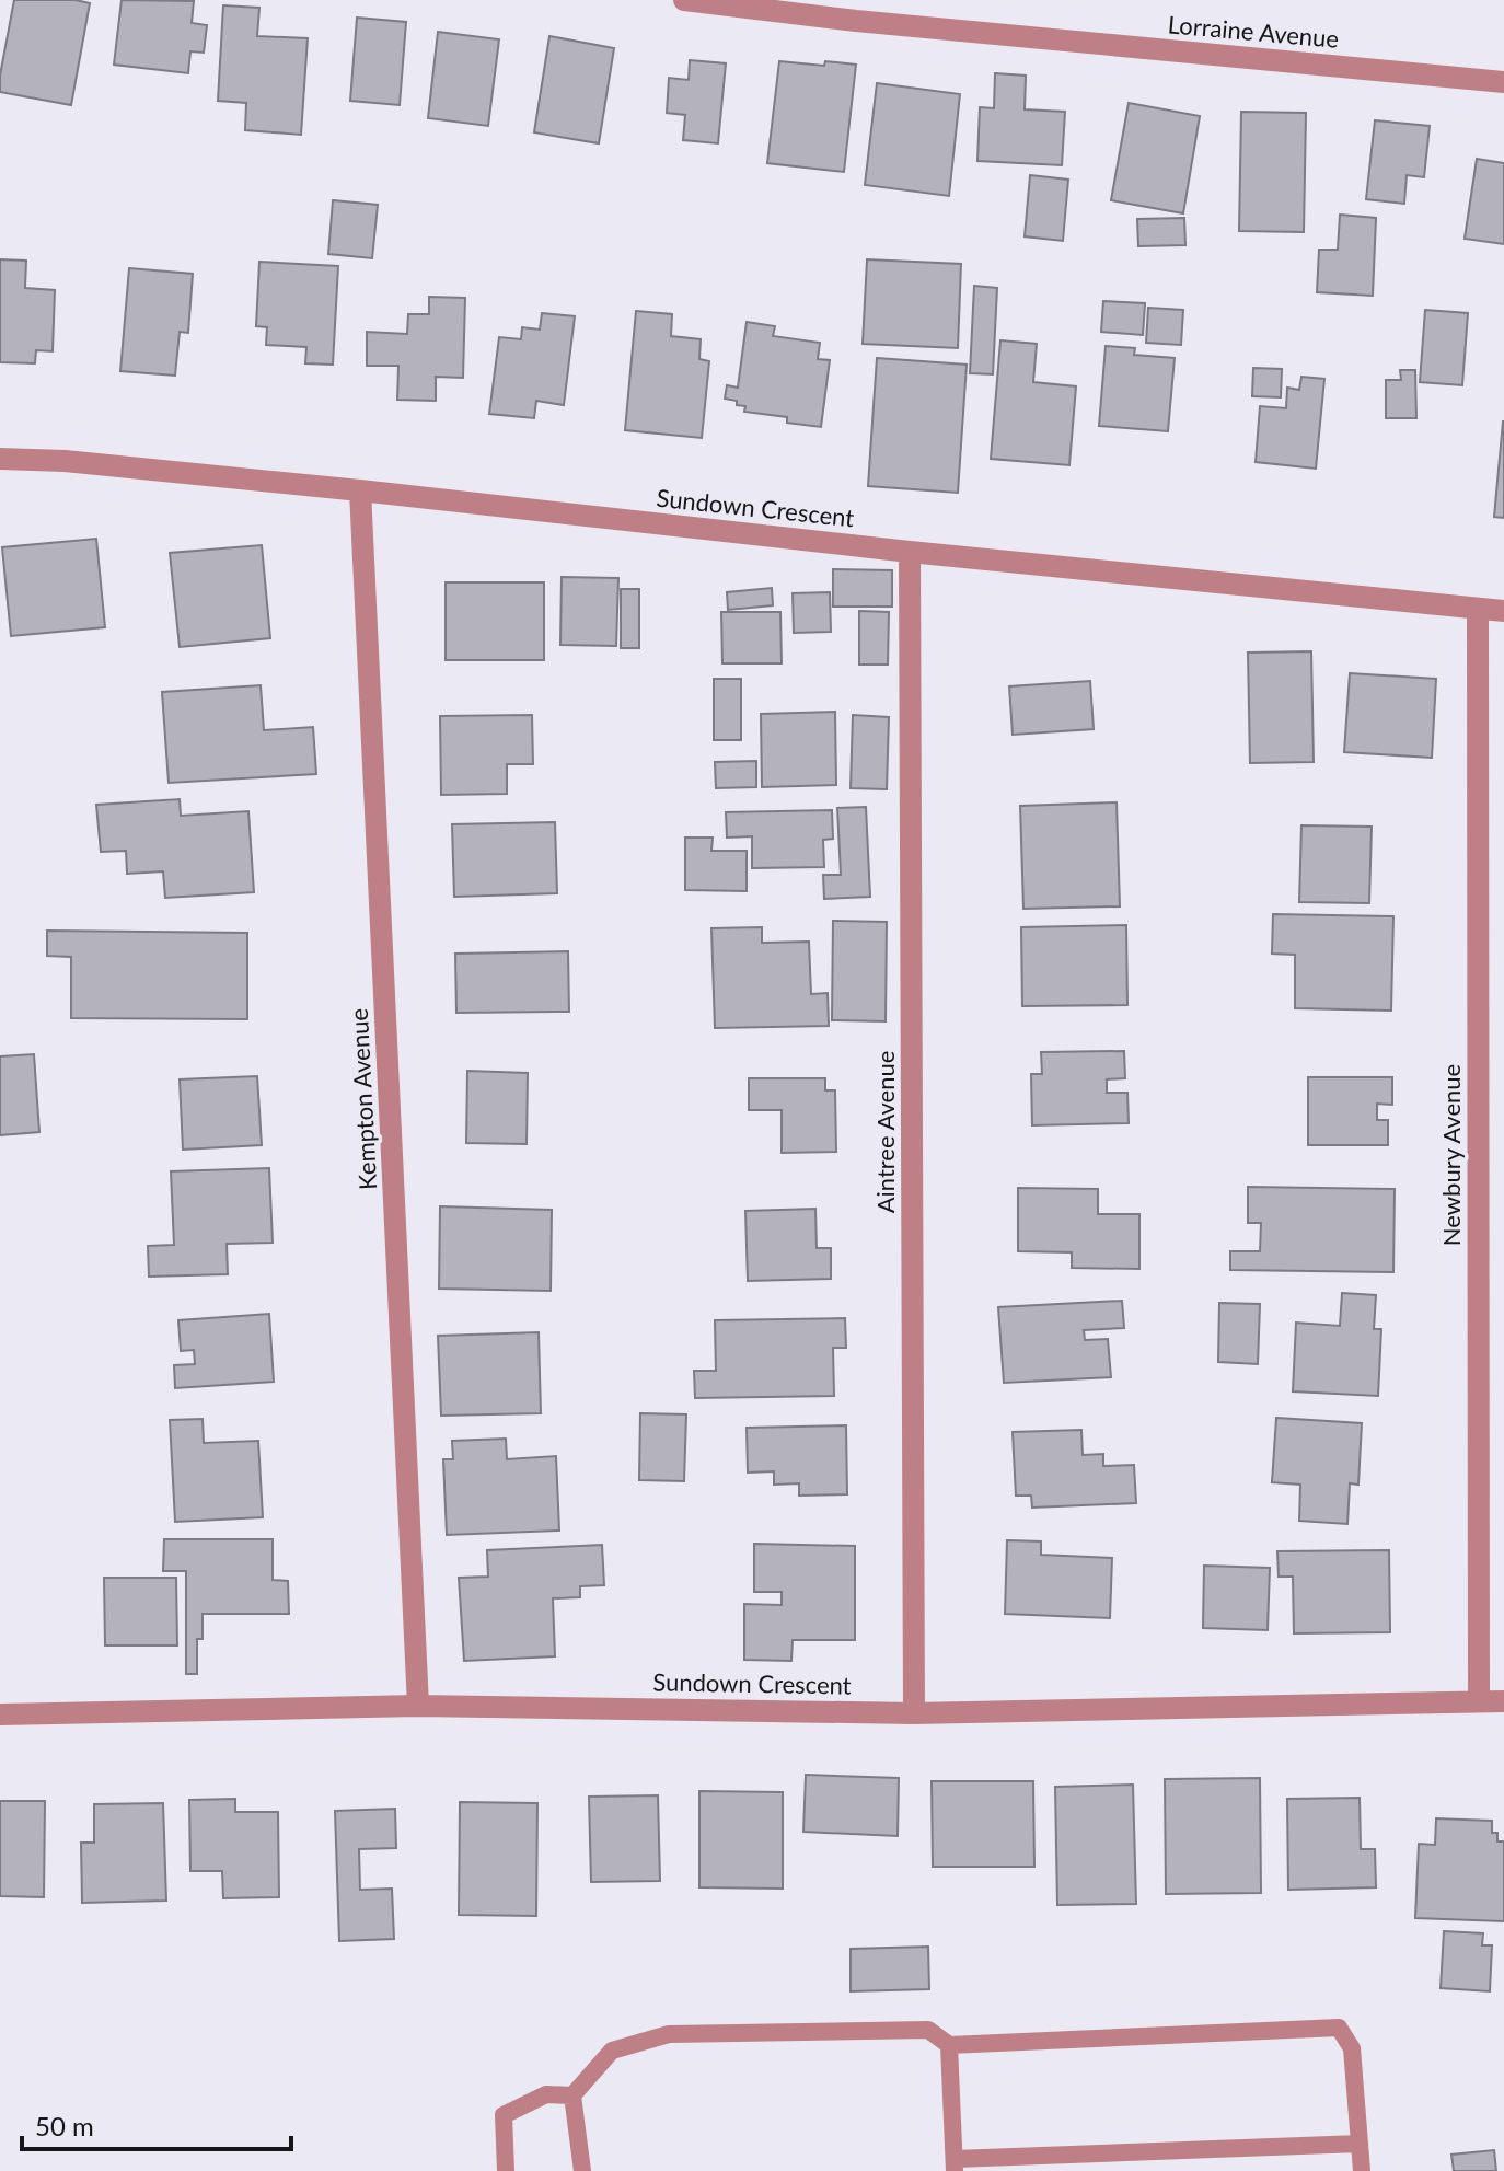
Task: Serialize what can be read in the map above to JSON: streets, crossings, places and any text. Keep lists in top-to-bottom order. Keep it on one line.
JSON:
{"streets":{"street":["Lorraine Avenue","Sundown Crescent","Kempton Avenue","Aintree Avenue","Newbury Avenue"]},"crossings":[["Sundown Crescent","Kempton Avenue"],["Sundown Crescent","Aintree Avenue"],["Sundown Crescent","Newbury Avenue"]],"scale_bar":"50 m"}
